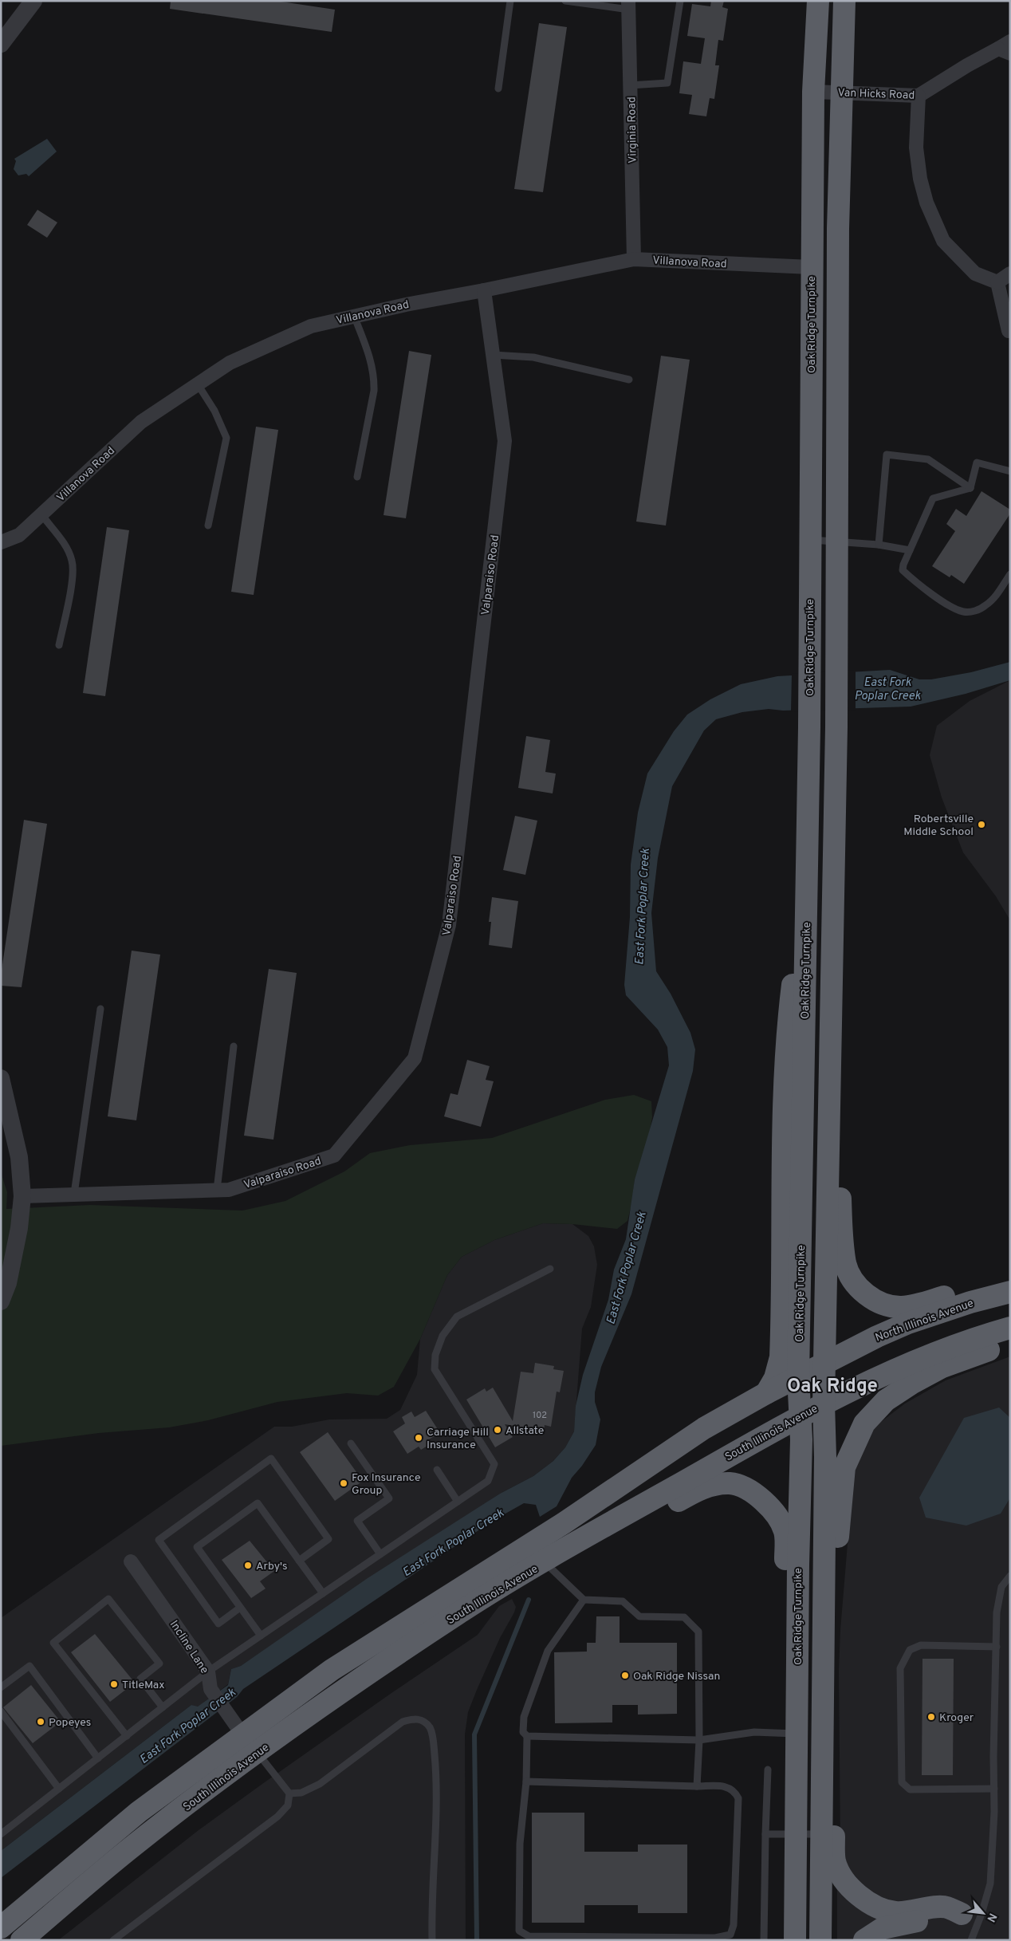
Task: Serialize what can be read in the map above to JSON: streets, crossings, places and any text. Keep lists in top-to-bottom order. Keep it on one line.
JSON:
{"streets":{"highway":["Oak Ridge Turnpike","North Illinois Avenue","South Illinois Avenue"],"street":["Van Hicks Road","Virginia Road","Villanova Road","Valparaiso Road","Incline Lane"]},"crossings":[["Van Hicks Road","Oak Ridge Turnpike"],["Virginia Road","Villanova Road"],["Villanova Road","Oak Ridge Turnpike"],["Villanova Road","Valparaiso Road"],["Oak Ridge Turnpike","North Illinois Avenue"],["Oak Ridge Turnpike","South Illinois Avenue"],["North Illinois Avenue","South Illinois Avenue"],["South Illinois Avenue","Incline Lane"]],"districts":["Oak Ridge"],"water":["East Fork Poplar Creek"],"places":["Robertsville Middle School","Allstate","Carriage Hill Insurance","Fox Insurance Group","Arby's","Oak Ridge Nissan","TitleMax","Kroger","Popeyes"],"house_numbers":["102"],"north":"bottom right"}
